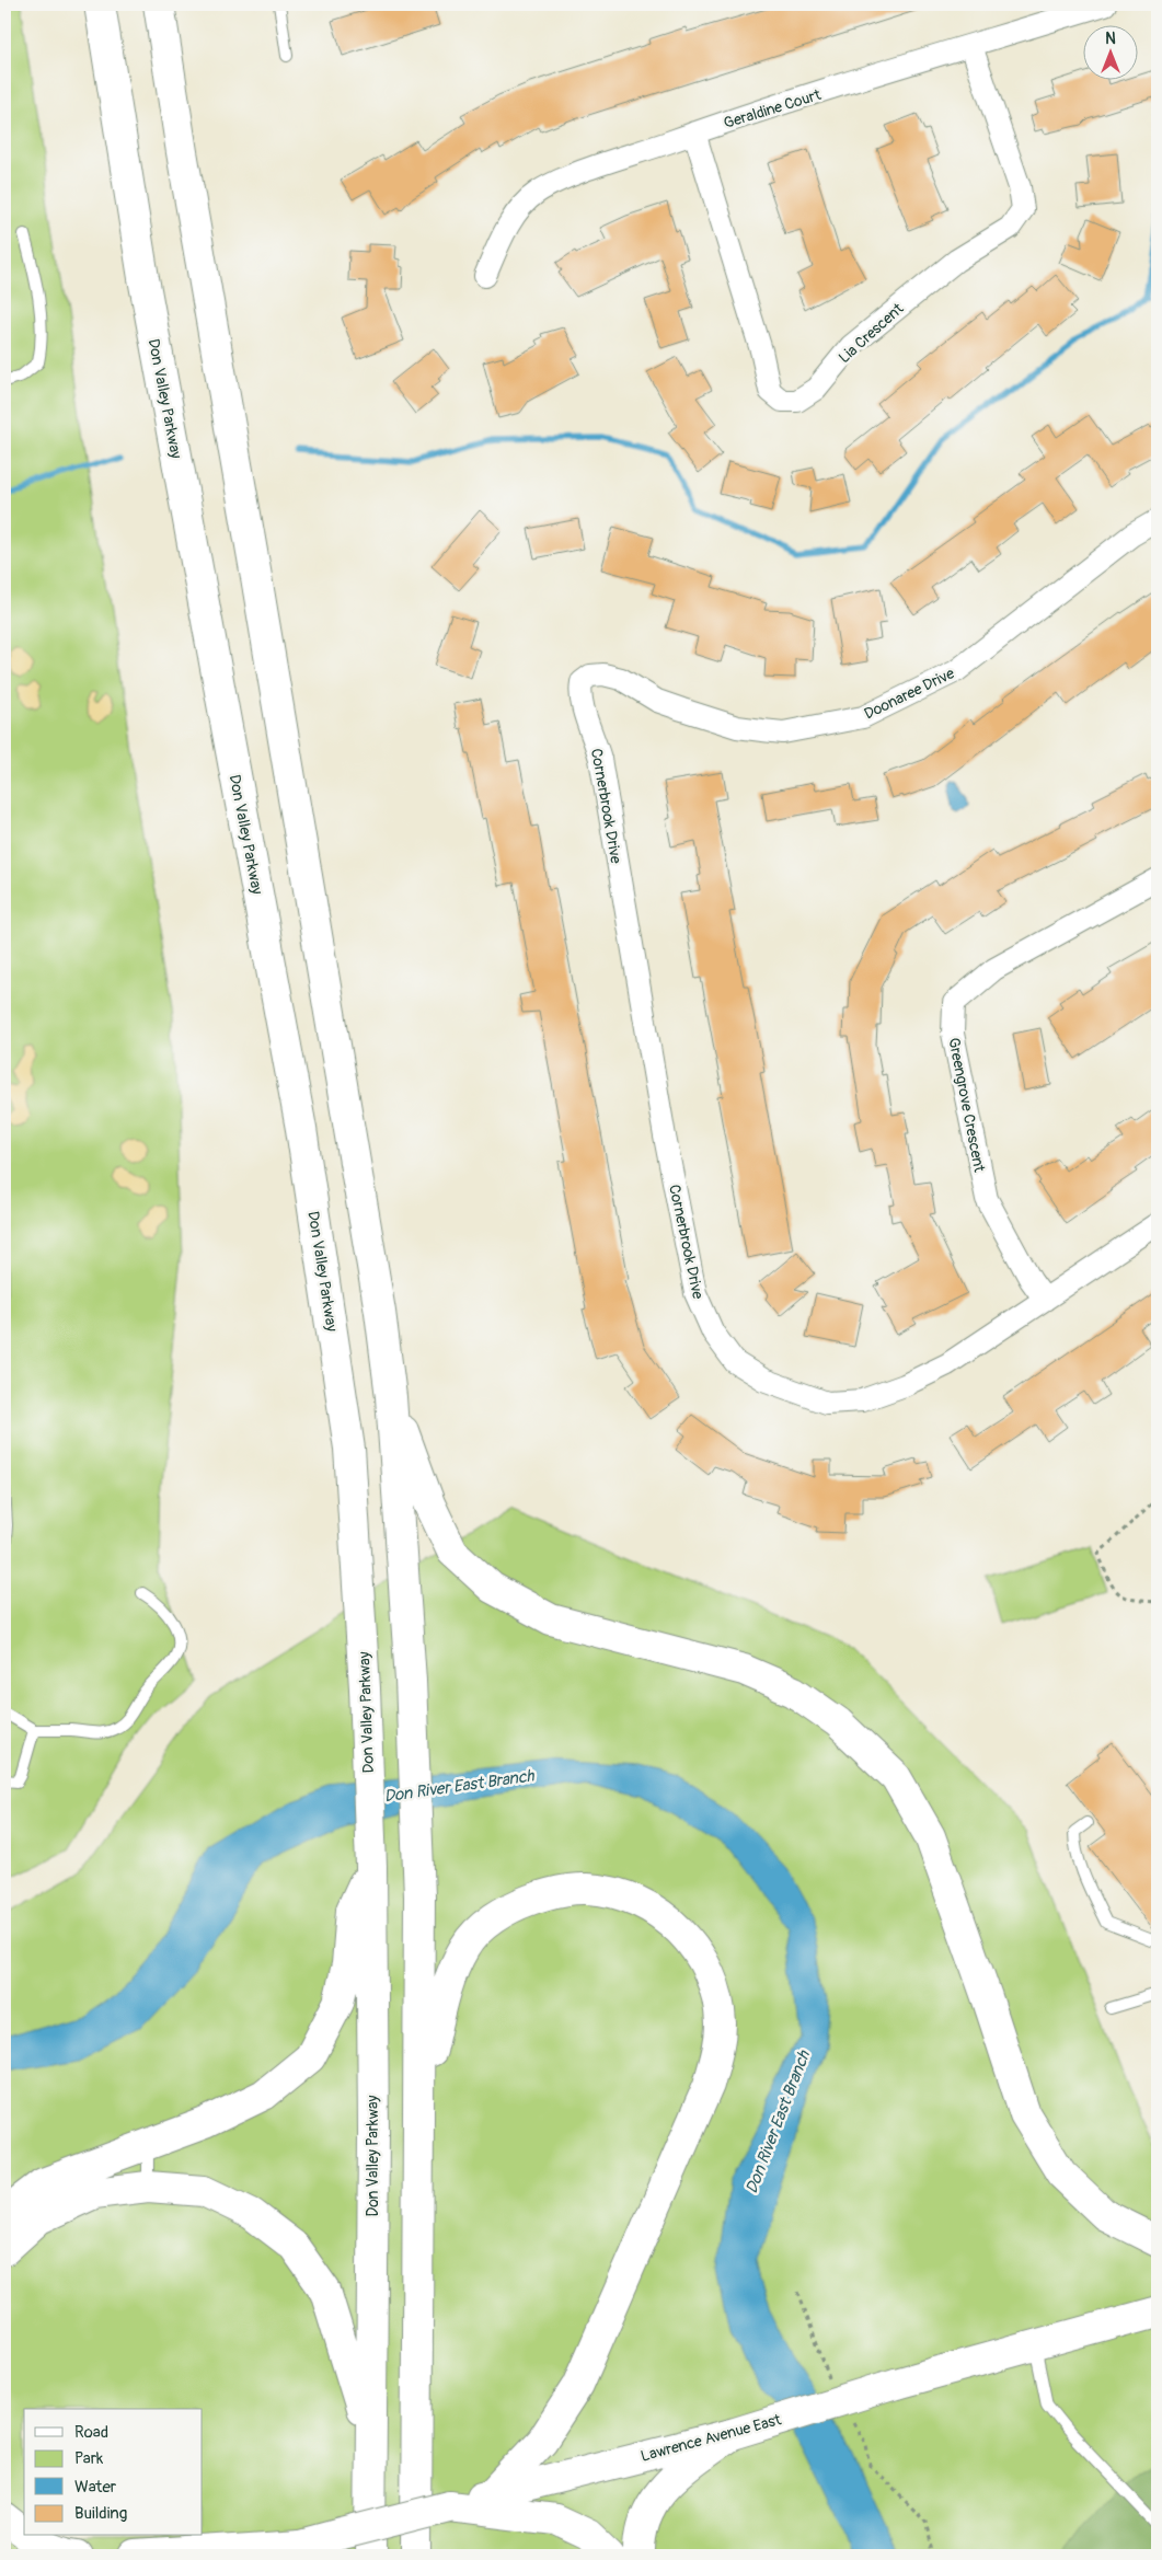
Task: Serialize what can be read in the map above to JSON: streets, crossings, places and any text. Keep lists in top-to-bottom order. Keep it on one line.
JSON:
{"streets":{"main road":["Don Valley Parkway","Lawrence Avenue East"],"street":["Geraldine Court","Lia Crescent","Doonaree Drive","Cornerbrook Drive","Greengrove Crescent"]},"crossings":[["Geraldine Court","Lia Crescent"],["Doonaree Drive","Cornerbrook Drive"],["Cornerbrook Drive","Greengrove Crescent"]],"water":["Don River East Branch"],"legend":["Road","Park","Water","Building"],"north":"top"}
